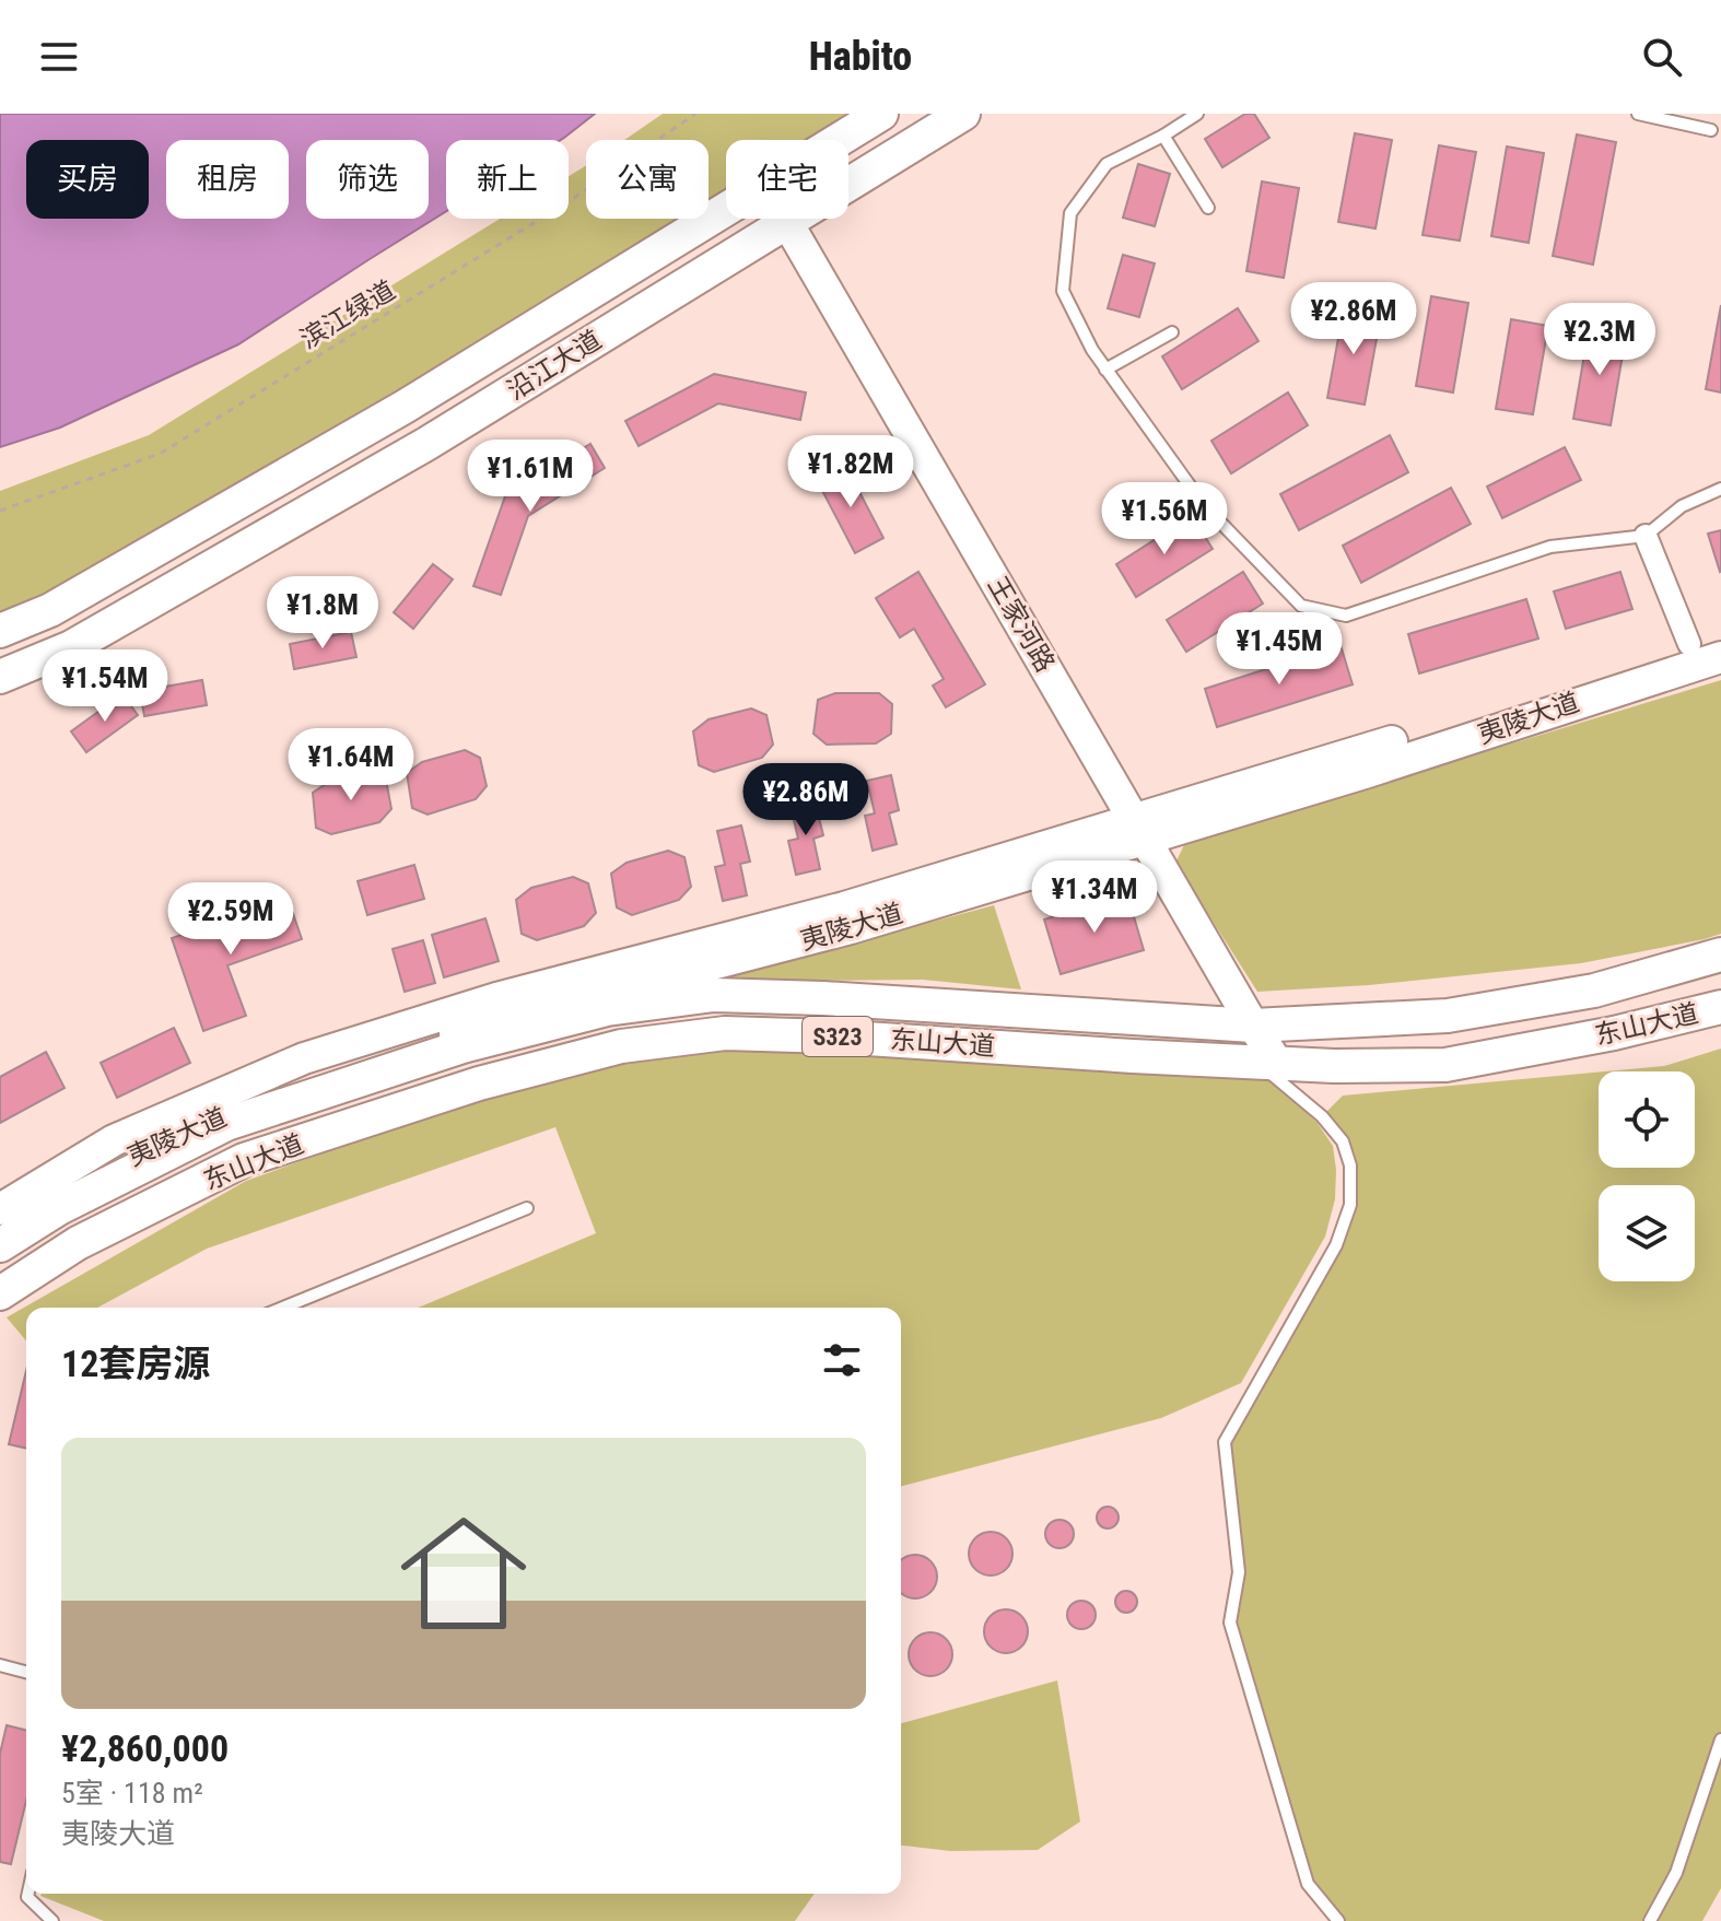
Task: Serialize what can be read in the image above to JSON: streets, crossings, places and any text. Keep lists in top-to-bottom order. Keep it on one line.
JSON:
{"streets":{"main road":["沿江大道","王家河路","夷陵大道","东山大道","S323"],"path":["滨江绿道"]},"crossings":[["沿江大道","王家河路"],["王家河路","夷陵大道"],["王家河路","东山大道"]],"page":{"header":"Habito","chip":["买房","租房","筛选","新上","公寓","住宅"],"price":["¥2.86M","¥2.3M","¥1.82M","¥1.61M","¥1.56M","¥1.8M","¥1.45M","¥1.54M","¥1.64M","¥2.86M","¥1.34M","¥2.59M"],"heading":"12套房源","list":[{"name":"¥2,860,000","note":"5室 · 118 m² · 夷陵大道"}]}}
